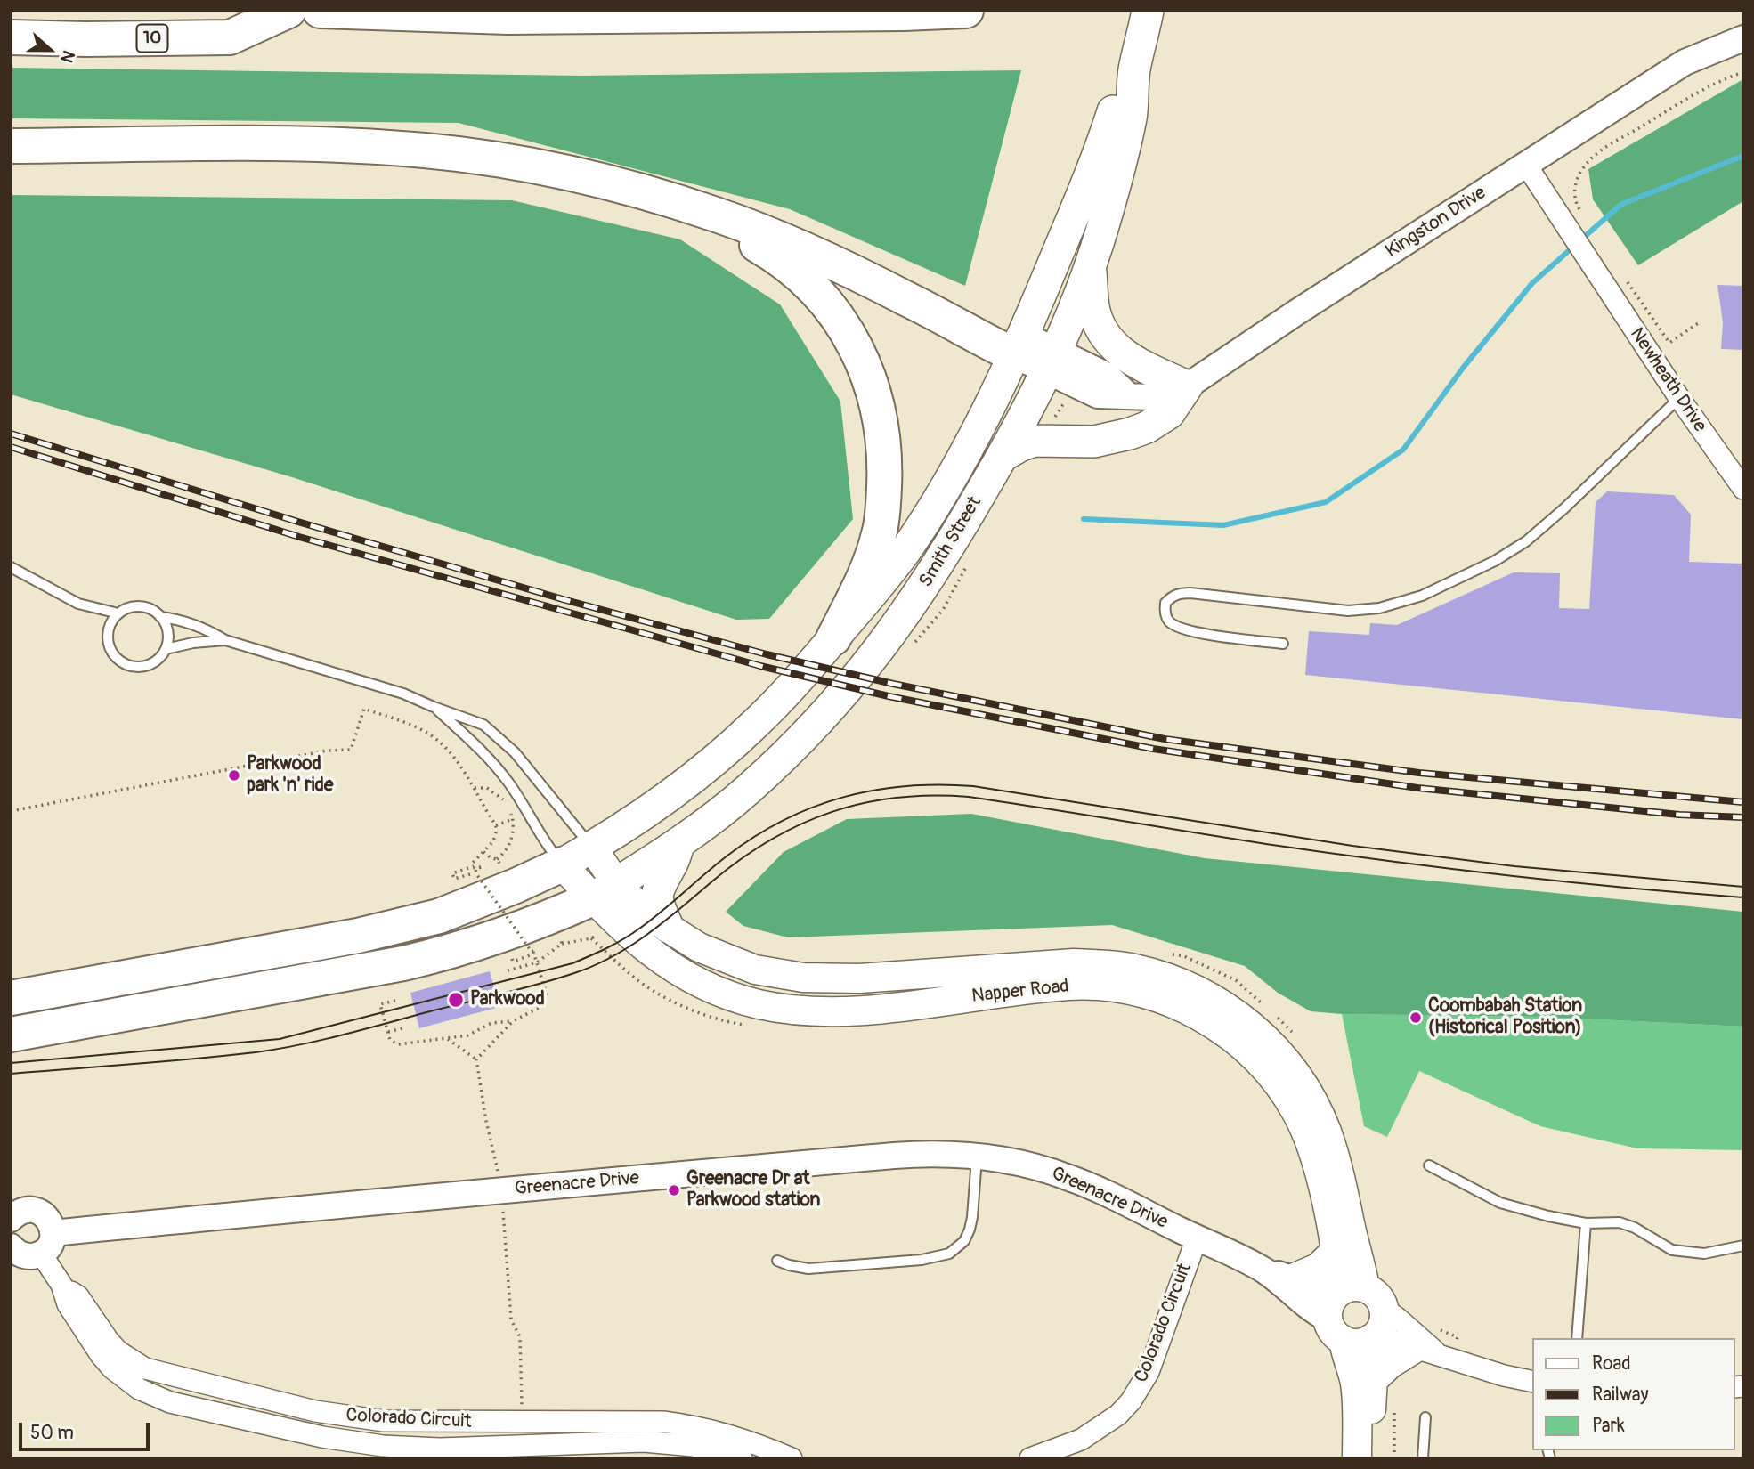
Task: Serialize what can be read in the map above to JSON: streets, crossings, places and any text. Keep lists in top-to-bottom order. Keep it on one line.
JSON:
{"streets":{"highway":["10"],"main road":["Smith Street","Napper Road"],"street":["Kingston Drive","Newheath Drive","Greenacre Drive","Colorado Circuit"]},"crossings":[["Kingston Drive","Newheath Drive"],["Kingston Drive","Smith Street"],["Smith Street","Napper Road"],["Napper Road","Greenacre Drive"],["Greenacre Drive","Colorado Circuit"]],"places":["Parkwood park 'n' ride","Parkwood","Coombabah Station (Historical Position)","Greenacre Dr at Parkwood station"],"legend":["Road","Railway","Park"],"scale_bar":"50 m","north":"right"}
